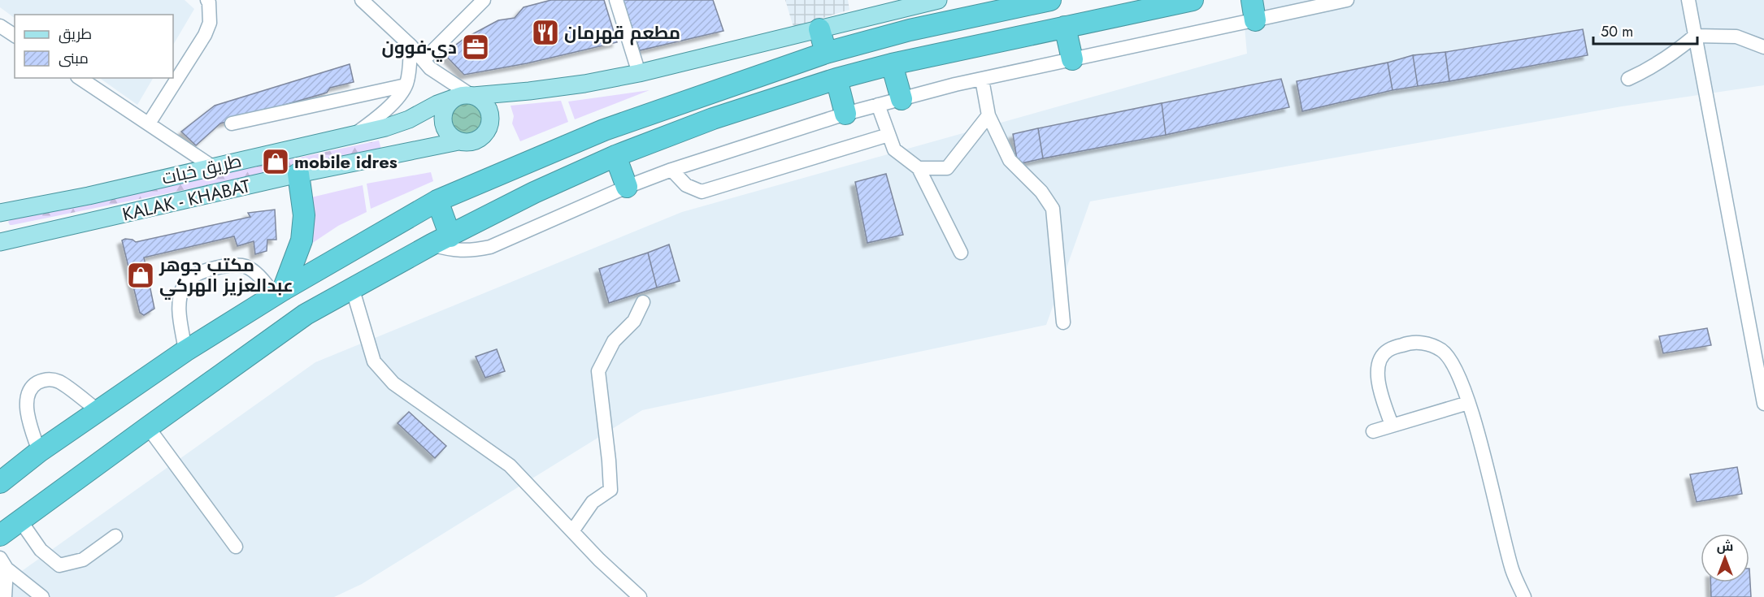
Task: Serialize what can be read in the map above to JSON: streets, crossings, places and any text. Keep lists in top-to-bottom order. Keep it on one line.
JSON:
{"streets":{"main road":["طريق خبات","KALAK - KHABAT"]},"crossings":[["طريق خبات","KALAK - KHABAT"]],"places":{"restaurant":["مطعم قهرمان"],"office":["دي-فوون"],"shop":["mobile idres","مكتب جوهر عبدالعزيز الهركي"]},"legend":["طريق","مبنى"],"scale_bar":"50 m","north":"top"}
